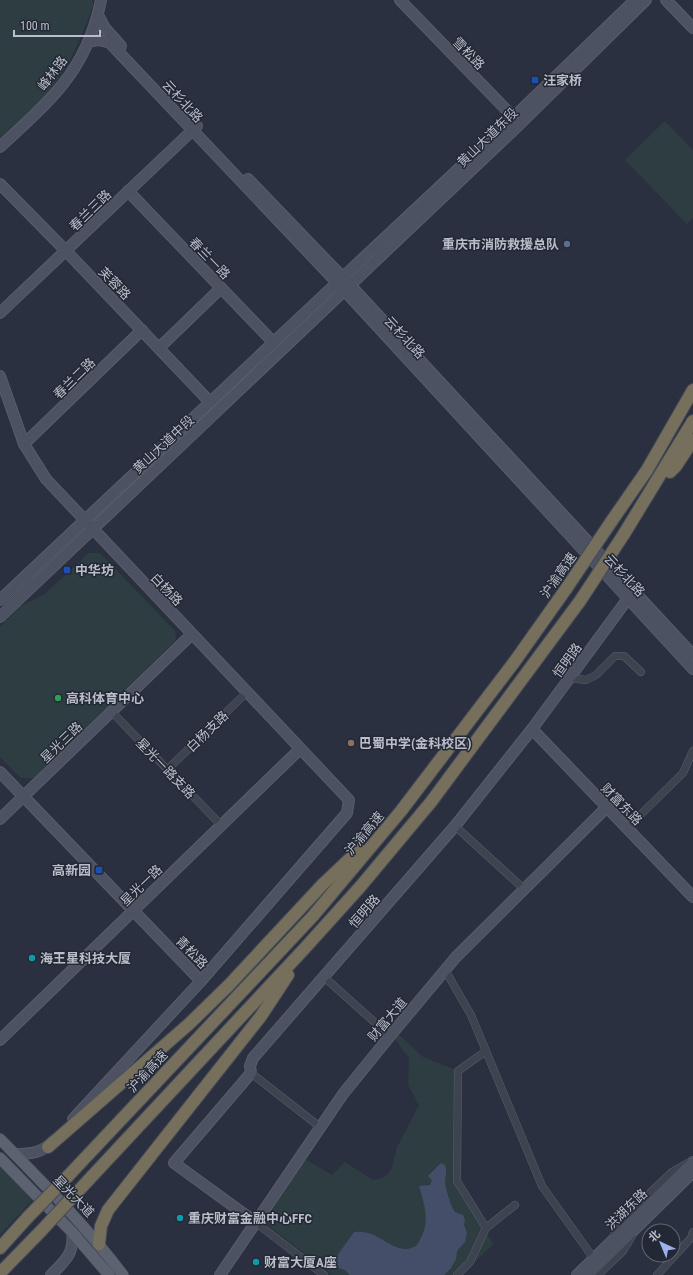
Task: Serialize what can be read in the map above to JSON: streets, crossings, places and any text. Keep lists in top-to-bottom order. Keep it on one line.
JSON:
{"streets":{"highway":["沪渝高速"],"main road":["星光大道"],"street":["雪松路","峰林路","云杉北路","黄山大道东段","春兰三路","春兰一路","芙蓉路","春兰二路","黄山大道中段","白杨路","恒明路","白杨支路","星光三路","星光一路支路","财富东路","星光一路","青松路","财富大道","洪湖东路"]},"crossings":[["雪松路","黄山大道东段"],["峰林路","云杉北路"],["云杉北路","黄山大道东段"],["云杉北路","春兰三路"],["云杉北路","黄山大道中段"],["云杉北路","恒明路"],["黄山大道东段","黄山大道中段"],["春兰三路","春兰一路"],["春兰三路","芙蓉路"],["春兰一路","黄山大道中段"],["芙蓉路","春兰二路"],["芙蓉路","黄山大道中段"],["春兰二路","白杨路"],["黄山大道中段","白杨路"],["白杨路","白杨支路"],["白杨路","星光三路"],["白杨路","星光一路"],["白杨路","青松路"],["恒明路","财富东路"],["恒明路","财富大道"],["白杨支路","星光一路支路"],["星光三路","星光一路支路"],["星光三路","青松路"],["星光一路支路","星光一路"],["财富东路","财富大道"],["星光一路","青松路"],["青松路","星光大道"]],"places":{"transit":["汪家桥","中华坊","高新园"],"other":["重庆市消防救援总队","高科体育中心","巴蜀中学(金科校区)","海王星科技大厦","重庆财富金融中心FFC","财富大厦A座"]},"scale_bar":"100 m","north":"top left"}
